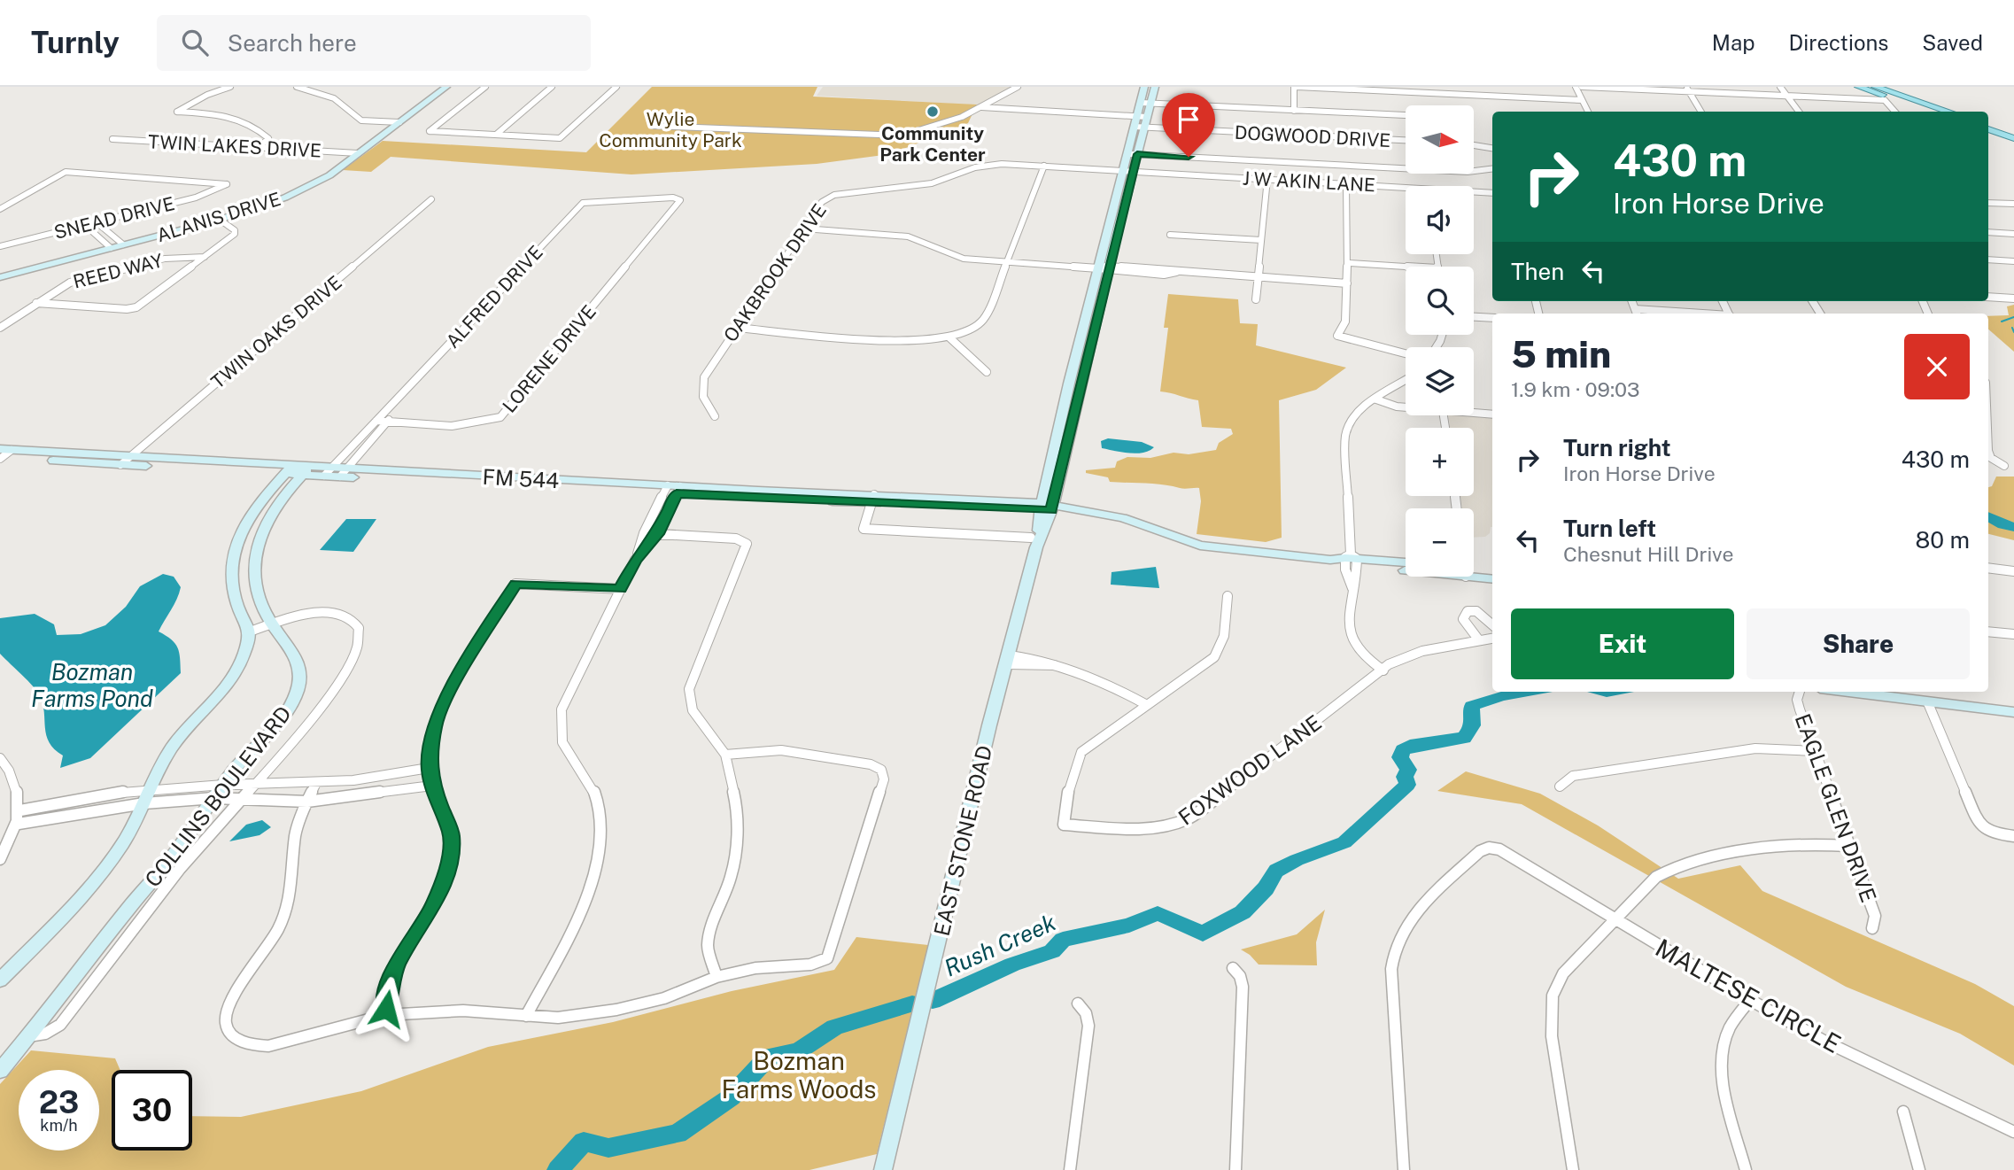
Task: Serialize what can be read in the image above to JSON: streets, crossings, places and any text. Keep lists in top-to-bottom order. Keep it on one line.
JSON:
{"streets":{"main road":["ALANIS DRIVE","FM 544","COLLINS BOULEVARD","EAST STONE ROAD"],"street":["DOGWOOD DRIVE","TWIN LAKES DRIVE","J W AKIN LANE","SNEAD DRIVE","REED WAY","OAKBROOK DRIVE","ALFRED DRIVE","TWIN OAKS DRIVE","LORENE DRIVE","FOXWOOD LANE","EAGLE GLEN DRIVE","MALTESE CIRCLE"]},"crossings":[["TWIN LAKES DRIVE","ALANIS DRIVE"],["J W AKIN LANE","OAKBROOK DRIVE"],["ALFRED DRIVE","LORENE DRIVE"],["ALFRED DRIVE","FM 544"],["TWIN OAKS DRIVE","FM 544"],["FM 544","COLLINS BOULEVARD"],["FM 544","EAST STONE ROAD"]],"water":["Bozman Farms Pond","Rush Creek"],"parks":["Wylie Community Park","Bozman Farms Woods"],"places":["Community Park Center"],"north":"right","page":{"header":"Turnly","search":"Search here","nav":["Map","Directions","Saved"],"map_buttons":["+","−"],"turn":["430 m","Iron Horse Drive"],"then":"Then","heading":["5 min","1.9 km · 09:03"],"list":[{"name":"Turn right","note":"Iron Horse Drive","value":"430 m"},{"name":"Turn left","note":"Chesnut Hill Drive","value":"80 m"}],"buttons":["Exit","Share"],"speed":"23 km/h","limit":"30"}}
